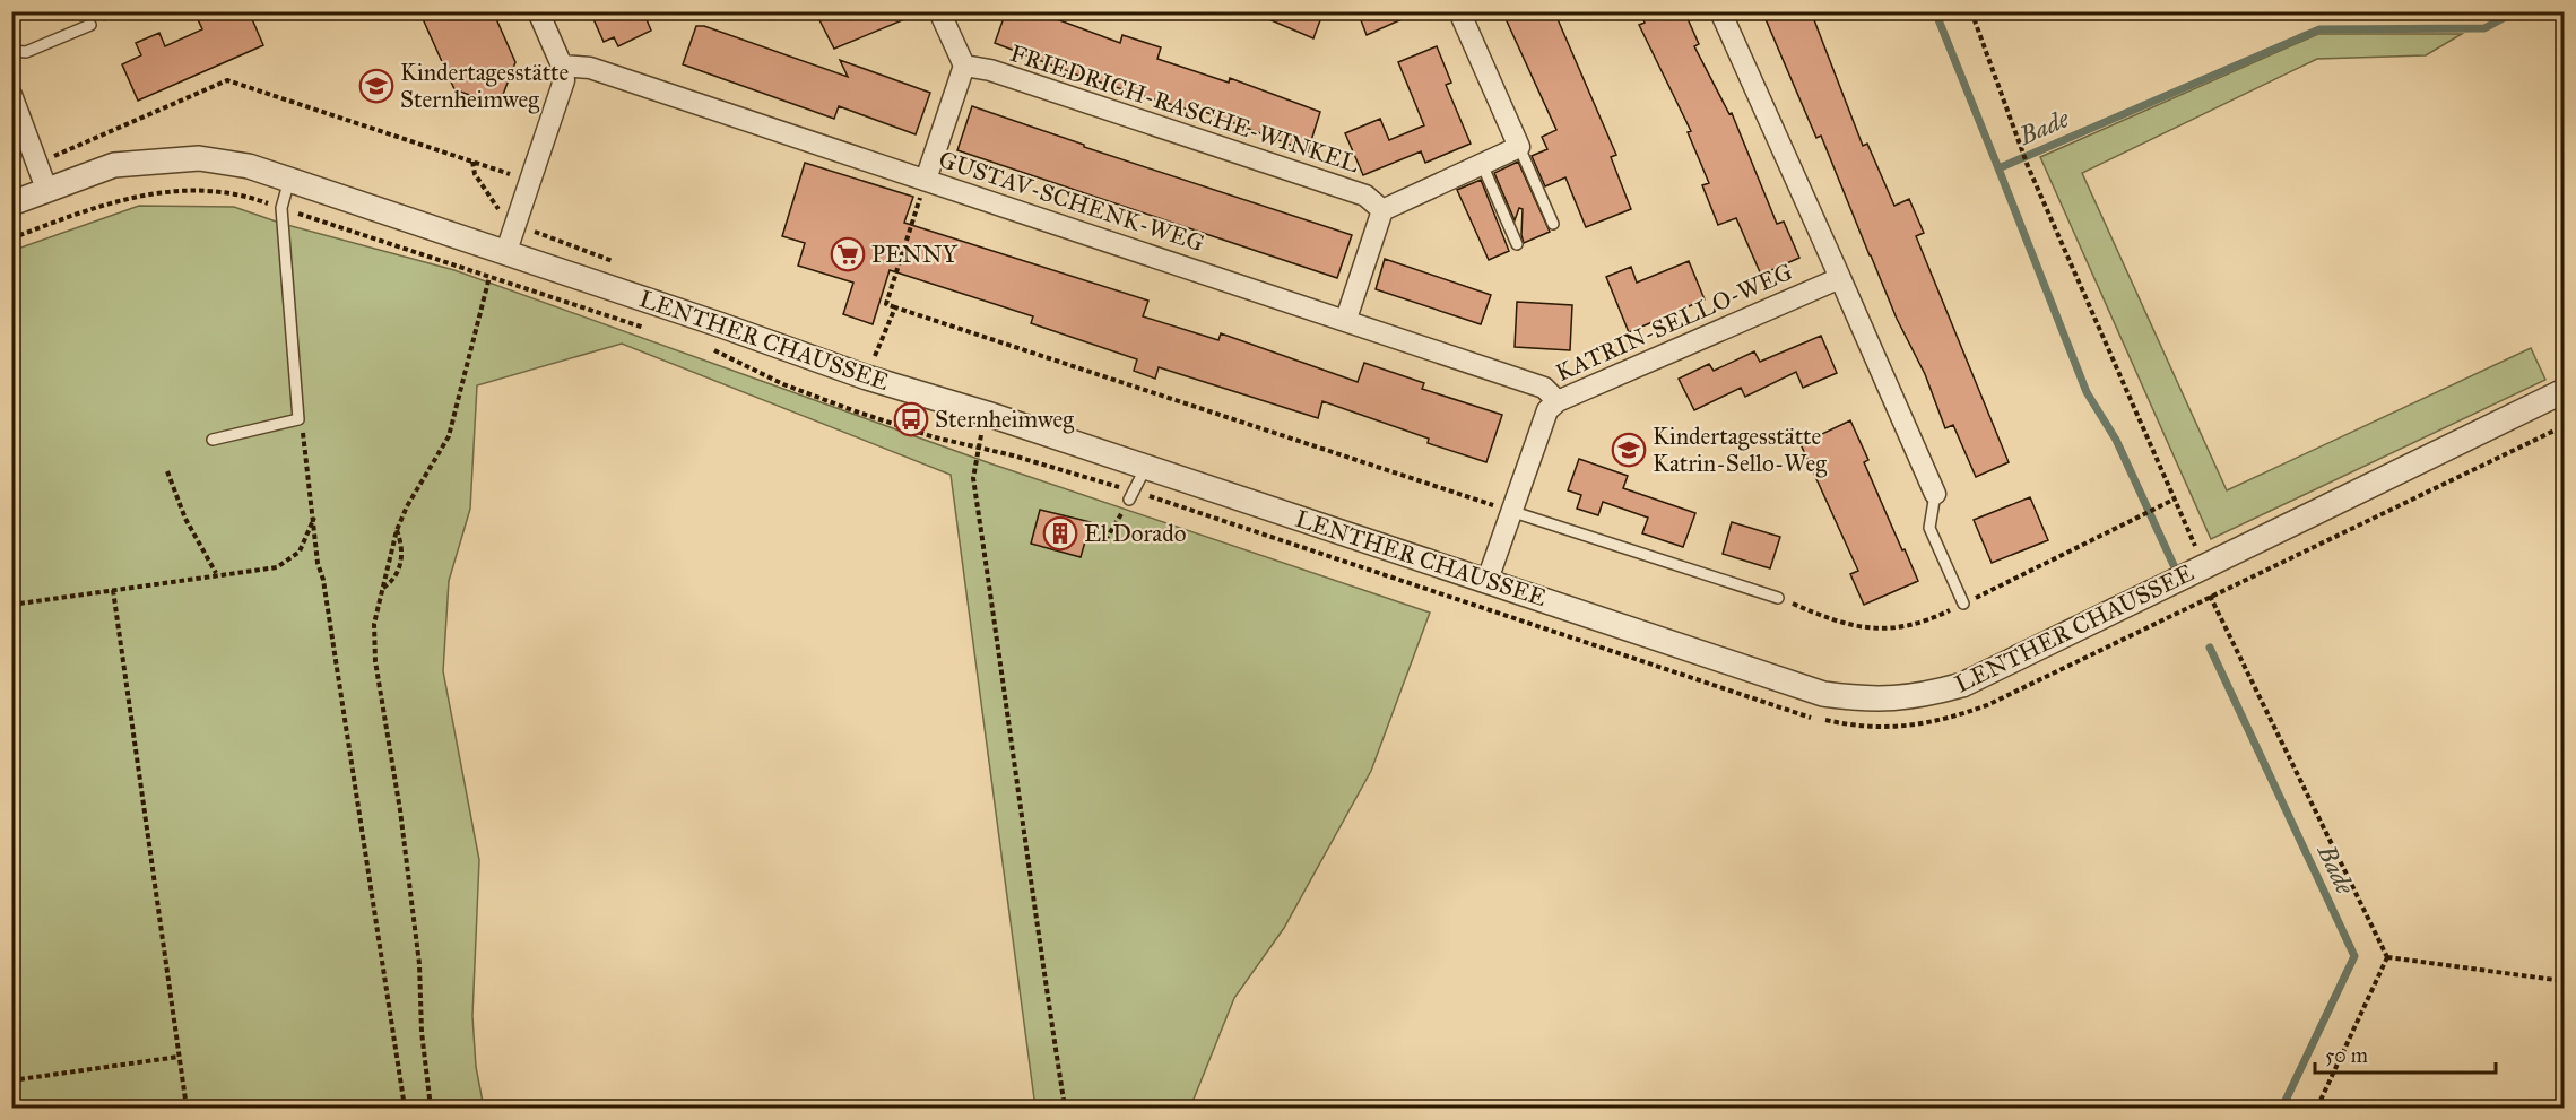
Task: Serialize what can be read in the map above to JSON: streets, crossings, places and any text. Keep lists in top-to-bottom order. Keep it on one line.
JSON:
{"streets":{"street":["FRIEDRICH-RASCHE-WINKEL","GUSTAV-SCHENK-WEG","KATRIN-SELLO-WEG","LENTHER CHAUSSEE"]},"crossings":[["GUSTAV-SCHENK-WEG","KATRIN-SELLO-WEG"],["KATRIN-SELLO-WEG","LENTHER CHAUSSEE"]],"water":["Bade"],"places":{"school or university":["Kindertagesstätte Sternheimweg","Kindertagesstätte Katrin-Sello-Weg"],"supermarket":["PENNY"],"bus stop":["Sternheimweg"],"building":["El Dorado"]},"scale_bar":"50 m"}
